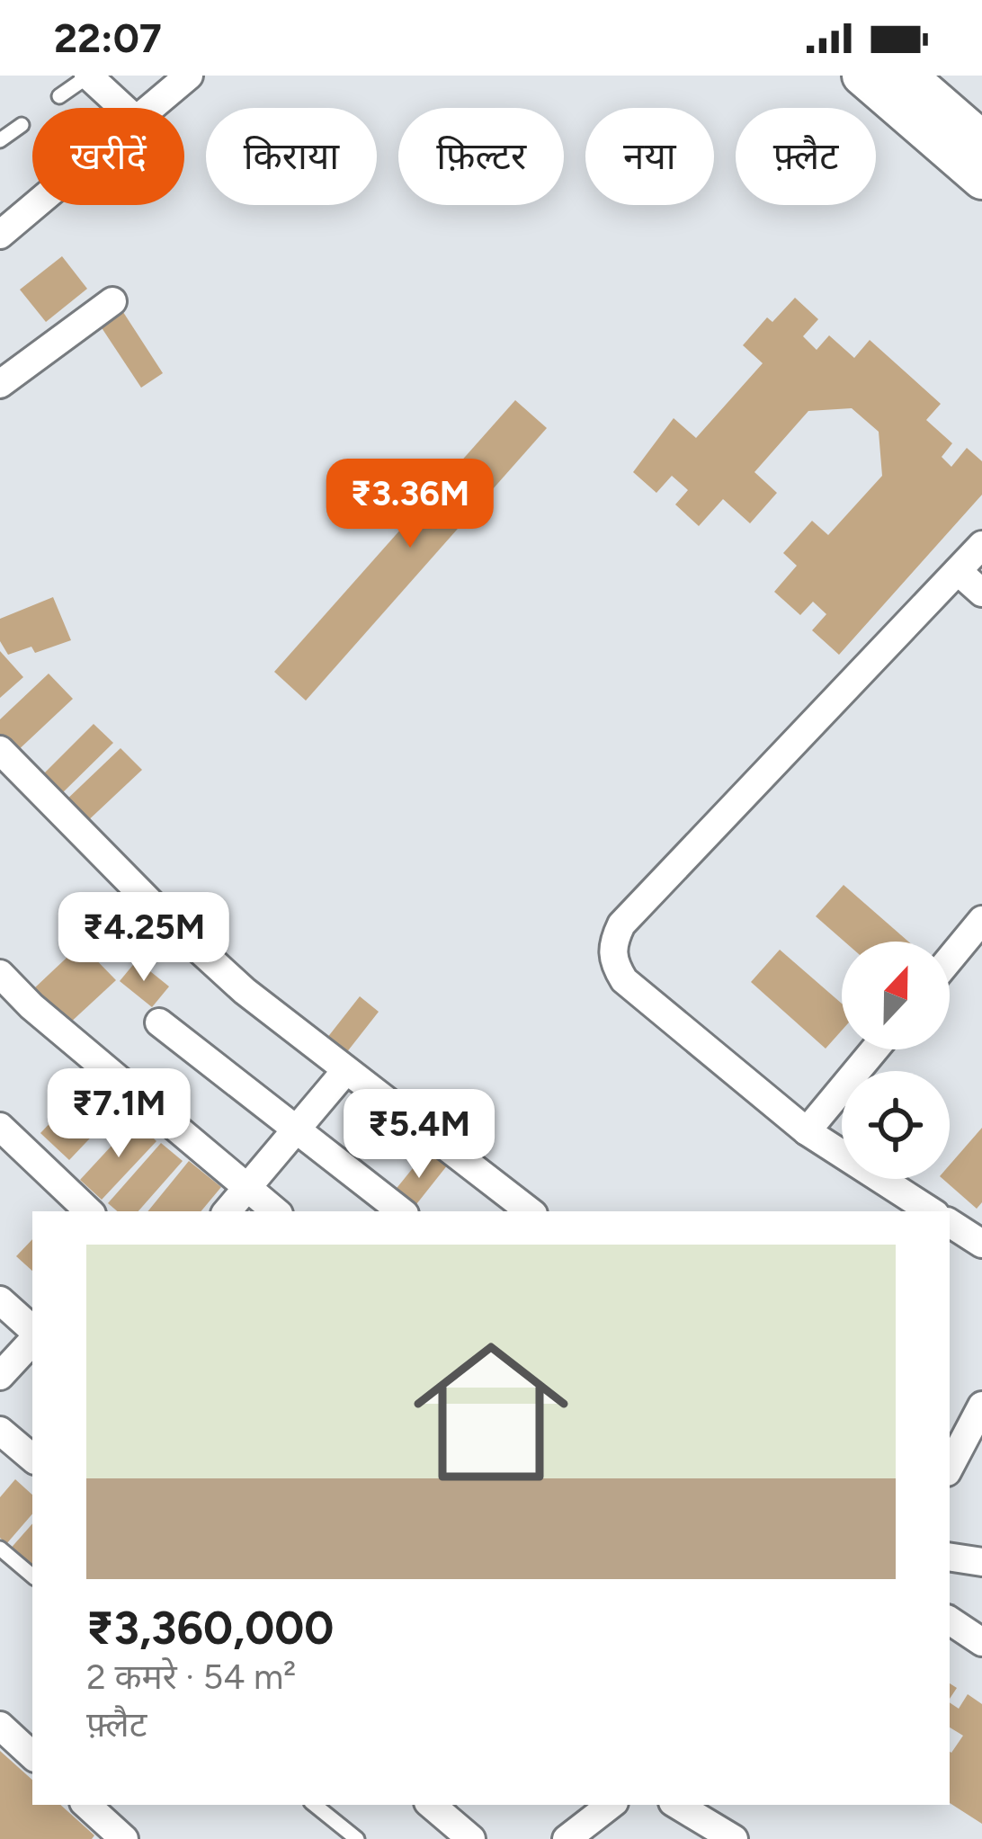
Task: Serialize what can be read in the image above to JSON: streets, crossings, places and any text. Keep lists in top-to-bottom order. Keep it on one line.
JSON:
{"north":"top","page":{"status":"22:07","chip":["खरीदें","किराया","फ़िल्टर","नया","फ़्लैट"],"price":["₹3.36M","₹4.25M","₹7.1M","₹5.4M"],"list":[{"name":"₹3,360,000","note":"2 कमरे · 54 m² · फ़्लैट"}]}}
